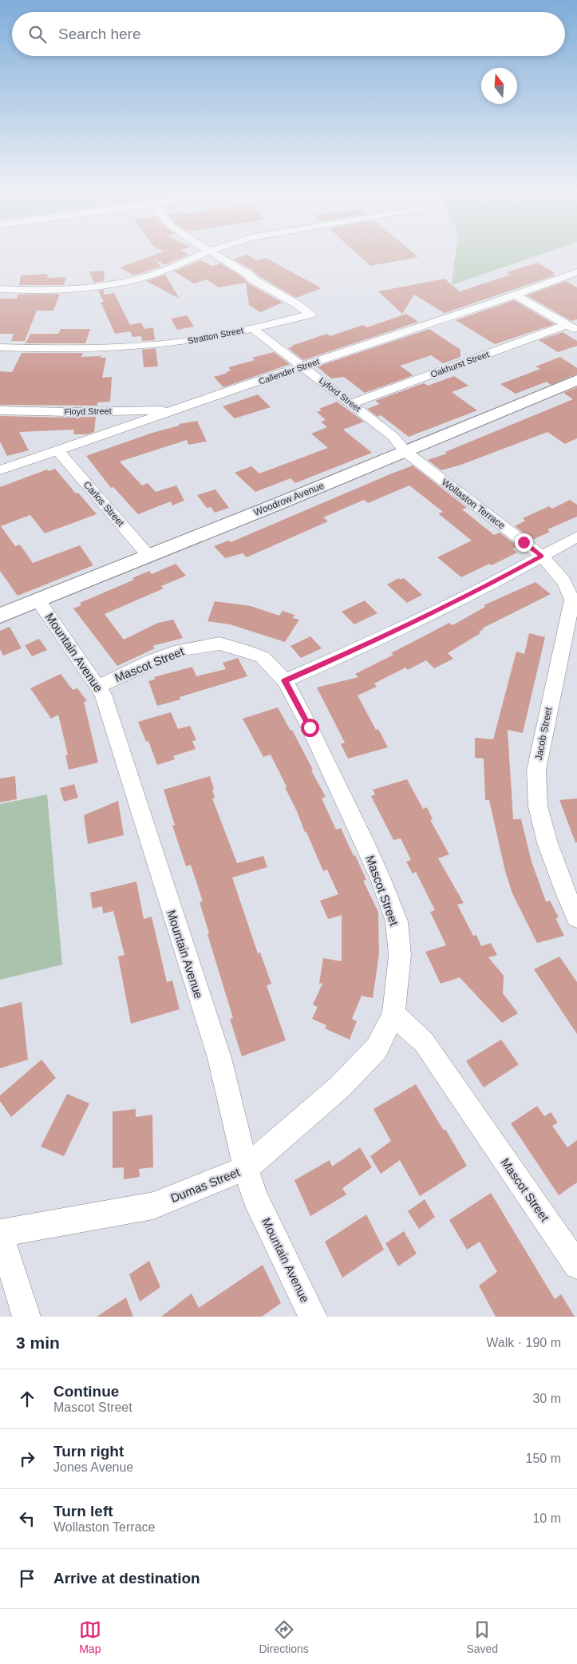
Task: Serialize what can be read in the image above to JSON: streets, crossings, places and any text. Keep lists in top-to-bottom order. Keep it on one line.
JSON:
{"streets":{"street":["Stratton Street","Oakhurst Street","Callender Street","Lyford Street","Floyd Street","Woodrow Avenue","Carlos Street","Wollaston Terrace","Mountain Avenue","Mascot Street","Jacob Street","Dumas Street"]},"crossings":[["Stratton Street","Lyford Street"],["Oakhurst Street","Lyford Street"],["Callender Street","Lyford Street"],["Callender Street","Floyd Street"],["Callender Street","Carlos Street"],["Lyford Street","Woodrow Avenue"],["Lyford Street","Wollaston Terrace"],["Woodrow Avenue","Carlos Street"],["Woodrow Avenue","Wollaston Terrace"],["Woodrow Avenue","Mountain Avenue"],["Wollaston Terrace","Jacob Street"],["Mountain Avenue","Mascot Street"],["Mountain Avenue","Dumas Street"],["Mascot Street","Dumas Street"]],"north":"top","page":{"search":"Search here","heading":["3 min","Walk · 190 m"],"list":[["Continue","Mascot Street","30 m"],["Turn right","Jones Avenue","150 m"],["Turn left","Wollaston Terrace","10 m"],"Arrive at destination"],"nav":["Map","Directions","Saved"]}}
